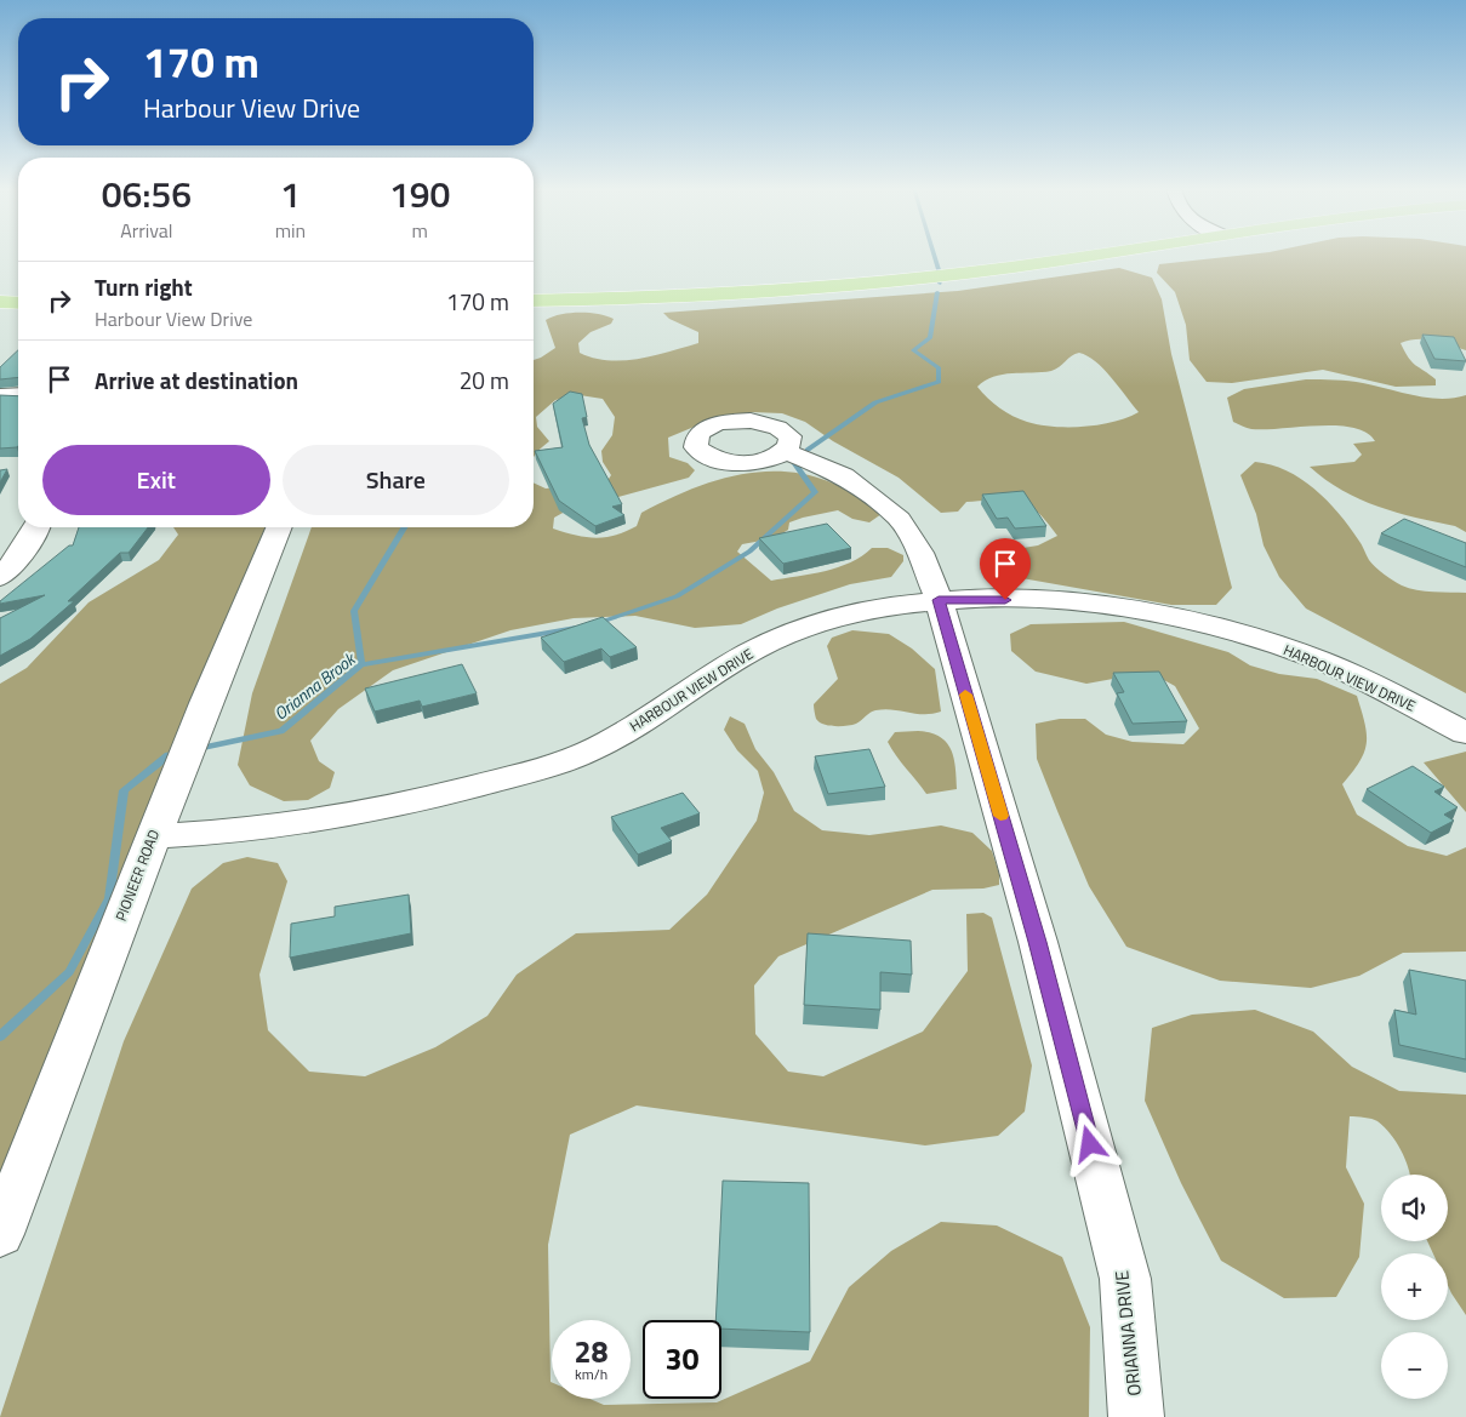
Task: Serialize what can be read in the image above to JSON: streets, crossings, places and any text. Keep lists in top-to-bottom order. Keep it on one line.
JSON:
{"streets":{"street":["HARBOUR VIEW DRIVE","PIONEER ROAD","ORIANNA DRIVE"]},"crossings":[["HARBOUR VIEW DRIVE","PIONEER ROAD"],["HARBOUR VIEW DRIVE","ORIANNA DRIVE"]],"water":["Orianna Brook"],"page":{"turn":["170 m","Harbour View Drive"],"eta":["06:56","Arrival","1","min","190","m"],"list":[{"name":"Turn right","note":"Harbour View Drive","value":"170 m"},{"name":"Arrive at destination","value":"20 m"}],"buttons":["Exit","Share"],"map_buttons":["+","−"],"speed":"28 km/h","limit":"30"}}
